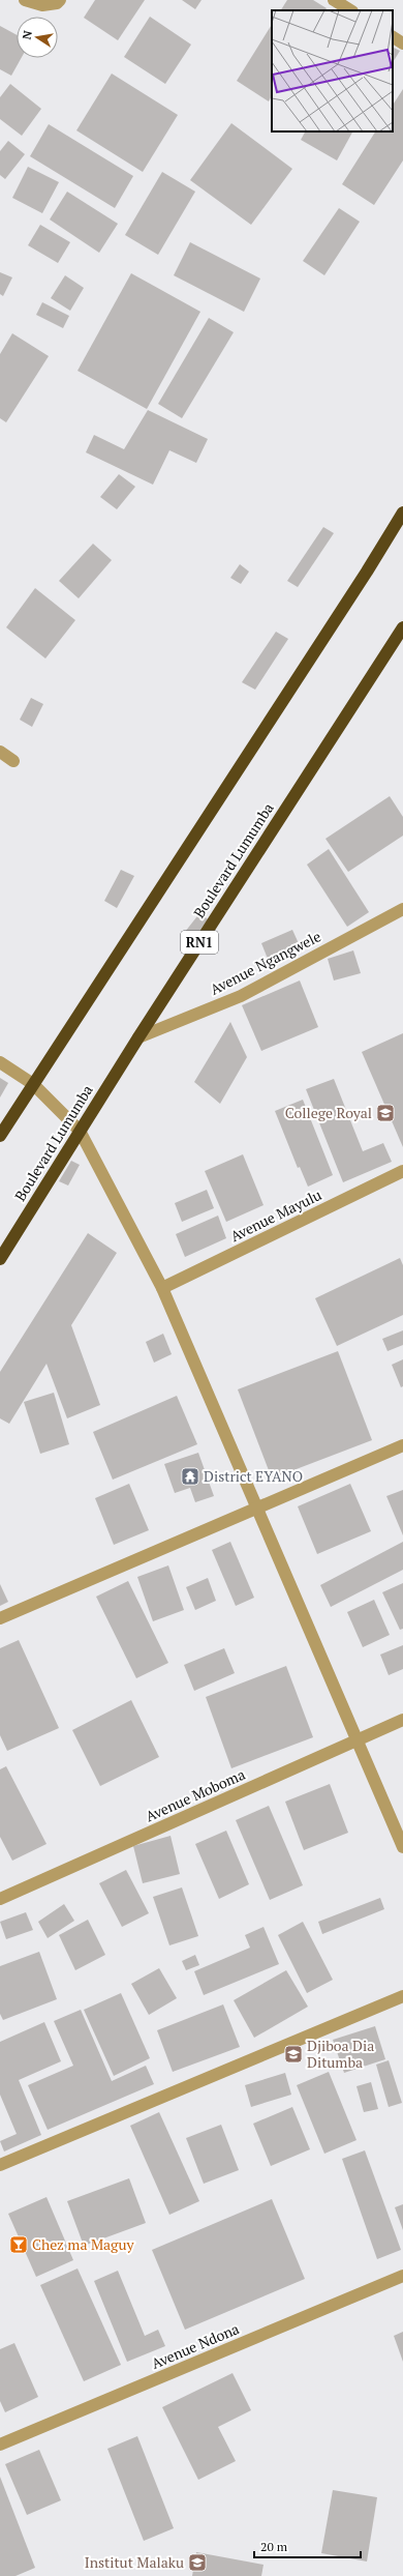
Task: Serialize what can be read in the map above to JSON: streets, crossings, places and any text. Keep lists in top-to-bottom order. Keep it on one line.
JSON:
{"streets":{"highway":["Boulevard Lumumba","RN1"],"street":["Avenue Ngangwele","Avenue Mayulu","Avenue Moboma","Avenue Ndona"]},"crossings":[["Boulevard Lumumba","Avenue Ngangwele"]],"places":{"school or university":["College Royal","Djiboa Dia Ditumba","Institut Malaku"],"temple":["District EYANO"],"bar":["Chez ma Maguy"]},"scale_bar":"20 m","north":"left"}
